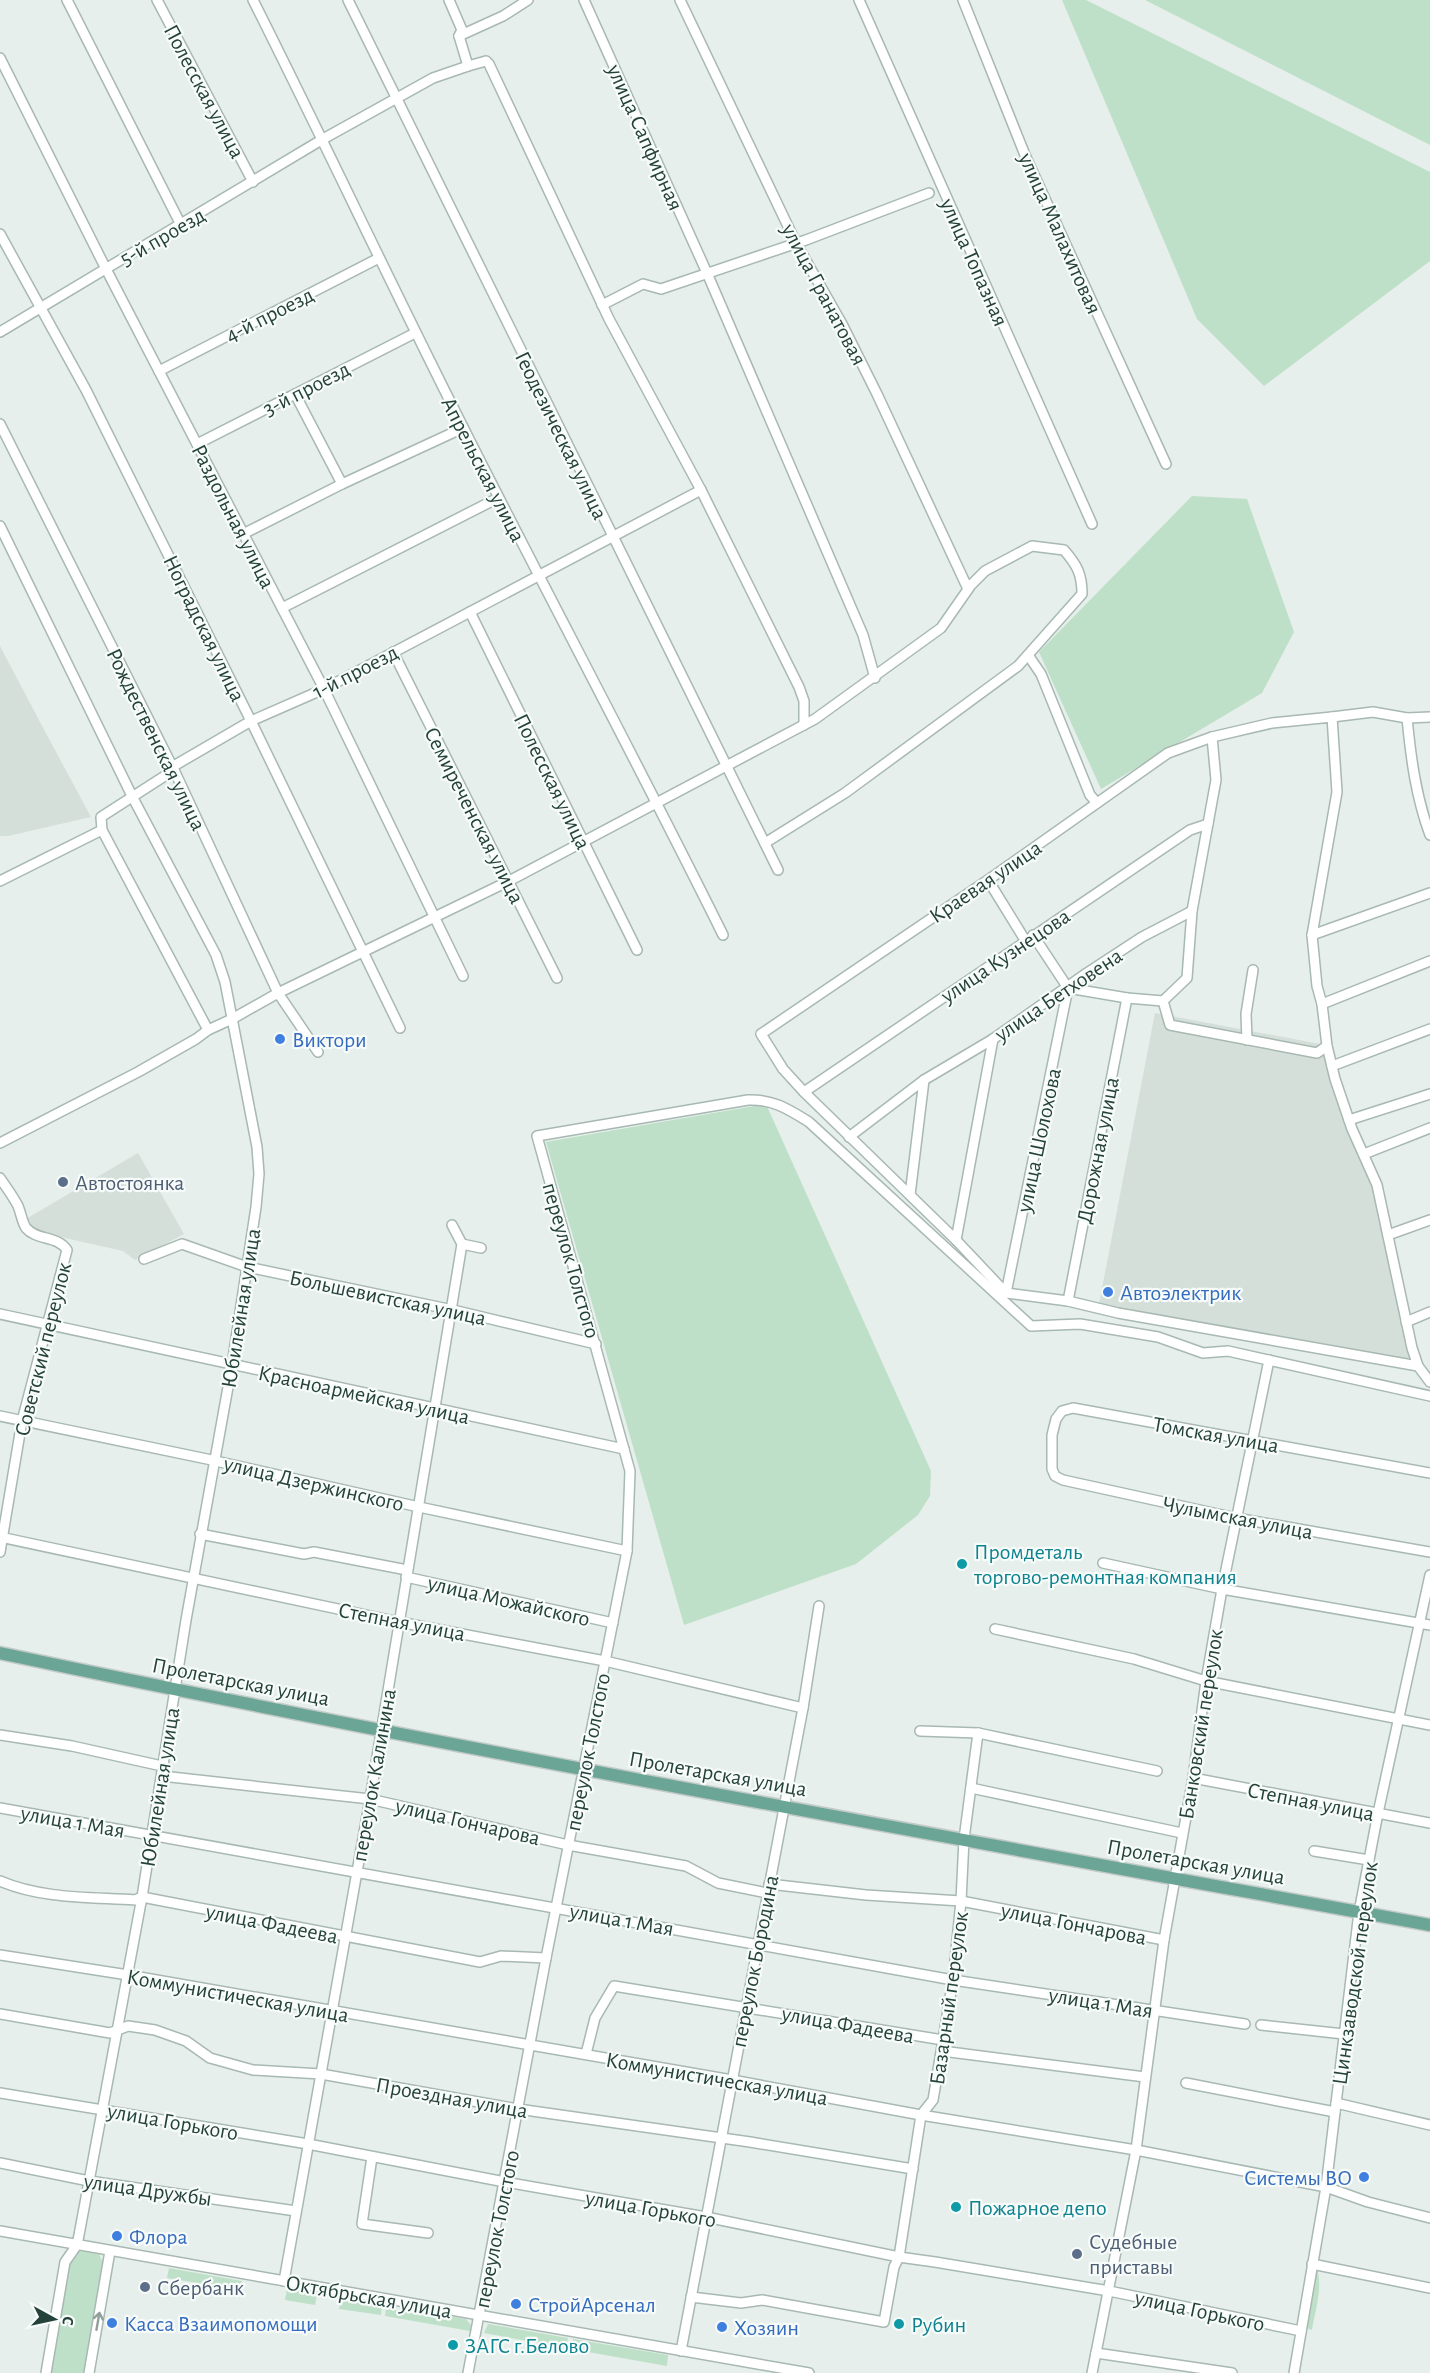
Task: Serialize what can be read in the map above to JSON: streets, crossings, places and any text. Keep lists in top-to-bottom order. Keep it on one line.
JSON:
{"streets":{"main road":["Пролетарская улица"],"street":["Полесская улица","улица Сапфирная","улица Малахитовая","5-й проезд","улица Топазная","улица Гранатовая","4-й проезд","3-й проезд","Геодезическая улица","Апрельская улица","Раздольная улица","Ноградская улица","1-й проезд","Рождественская улица","Семиреченская улица","Краевая улица","улица Кузнецова","улица Бетховена","улица Шолохова","Дорожная улица","переулок Толстого","Большевистская улица","Юбилейная улица","Советский переулок","Красноармейская улица","Томская улица","улица Дзержинского","Чулымская улица","улица Можайского","Степная улица","Банковский переулок","переулок Калинина","улица 1 Мая","улица Гончарова","улица Фадеева","переулок Бородина","Цинкзаводской переулок","Коммунистическая улица","Базарный переулок","Проездная улица","улица Горького","улица Дружбы","Октябрьская улица"]},"crossings":[["Полесская улица","5-й проезд"],["Полесская улица","1-й проезд"],["5-й проезд","Геодезическая улица"],["5-й проезд","Апрельская улица"],["5-й проезд","Раздольная улица"],["5-й проезд","Ноградская улица"],["4-й проезд","Апрельская улица"],["4-й проезд","Раздольная улица"],["3-й проезд","Апрельская улица"],["3-й проезд","Раздольная улица"],["Геодезическая улица","1-й проезд"],["Апрельская улица","1-й проезд"],["Раздольная улица","1-й проезд"],["Ноградская улица","1-й проезд"],["1-й проезд","Рождественская улица"],["1-й проезд","Семиреченская улица"],["1-й проезд","Юбилейная улица"],["Краевая улица","улица Кузнецова"],["улица Бетховена","улица Шолохова"],["переулок Толстого","Большевистская улица"],["переулок Толстого","Красноармейская улица"],["переулок Толстого","улица Дзержинского"],["переулок Толстого","улица Можайского"],["переулок Толстого","Степная улица"],["переулок Толстого","Пролетарская улица"],["переулок Толстого","Банковский переулок"],["переулок Толстого","улица 1 Мая"],["переулок Толстого","улица Гончарова"],["переулок Толстого","улица Фадеева"],["переулок Толстого","Коммунистическая улица"],["переулок Толстого","Проездная улица"],["переулок Толстого","улица Горького"],["переулок Толстого","Октябрьская улица"],["Большевистская улица","Юбилейная улица"],["Большевистская улица","переулок Калинина"],["Юбилейная улица","Красноармейская улица"],["Юбилейная улица","улица Дзержинского"],["Юбилейная улица","улица Можайского"],["Юбилейная улица","Степная улица"],["Юбилейная улица","Пролетарская улица"],["Юбилейная улица","улица 1 Мая"],["Юбилейная улица","улица Гончарова"],["Юбилейная улица","улица Фадеева"],["Юбилейная улица","Коммунистическая улица"],["Юбилейная улица","Проездная улица"],["Юбилейная улица","улица Горького"],["Юбилейная улица","улица Дружбы"],["Юбилейная улица","Октябрьская улица"],["Советский переулок","Красноармейская улица"],["Советский переулок","улица Дзержинского"],["Советский переулок","Степная улица"],["Красноармейская улица","переулок Калинина"],["Томская улица","Чулымская улица"],["Томская улица","Банковский переулок"],["улица Дзержинского","переулок Калинина"],["Чулымская улица","Банковский переулок"],["улица Можайского","переулок Калинина"],["Степная улица","Банковский переулок"],["Степная улица","переулок Калинина"],["Степная улица","переулок Бородина"],["Степная улица","Цинкзаводской переулок"],["Пролетарская улица","Банковский переулок"],["Пролетарская улица","переулок Калинина"],["Пролетарская улица","переулок Бородина"],["Пролетарская улица","Цинкзаводской переулок"],["Пролетарская улица","Базарный переулок"],["Банковский переулок","улица 1 Мая"],["Банковский переулок","улица Гончарова"],["Банковский переулок","улица Фадеева"],["Банковский переулок","Коммунистическая улица"],["Банковский переулок","улица Горького"],["переулок Калинина","улица 1 Мая"],["переулок Калинина","улица Гончарова"],["переулок Калинина","улица Фадеева"],["переулок Калинина","Коммунистическая улица"],["переулок Калинина","Проездная улица"],["переулок Калинина","улица Горького"],["переулок Калинина","улица Дружбы"],["переулок Калинина","Октябрьская улица"],["улица 1 Мая","переулок Бородина"],["улица 1 Мая","Базарный переулок"],["улица Гончарова","переулок Бородина"],["улица Гончарова","Базарный переулок"],["улица Фадеева","переулок Бородина"],["улица Фадеева","Коммунистическая улица"],["улица Фадеева","Базарный переулок"],["переулок Бородина","Коммунистическая улица"],["переулок Бородина","Базарный переулок"],["переулок Бородина","Проездная улица"],["переулок Бородина","улица Горького"],["переулок Бородина","Октябрьская улица"],["Цинкзаводской переулок","Коммунистическая улица"],["Цинкзаводской переулок","улица Горького"],["Коммунистическая улица","Базарный переулок"],["Базарный переулок","Проездная улица"],["Базарный переулок","улица Горького"]],"places":["Виктори","Автостоянка","Автоэлектрик","Промдеталь торгово-ремонтная компания","Системы ВО","Пожарное депо","Флора","Судебные приставы","Сбербанк","СтройАрсенал","Касса Взаимопомощи","Рубин","Хозяин","ЗАГС г.Белово"],"north":"right"}
